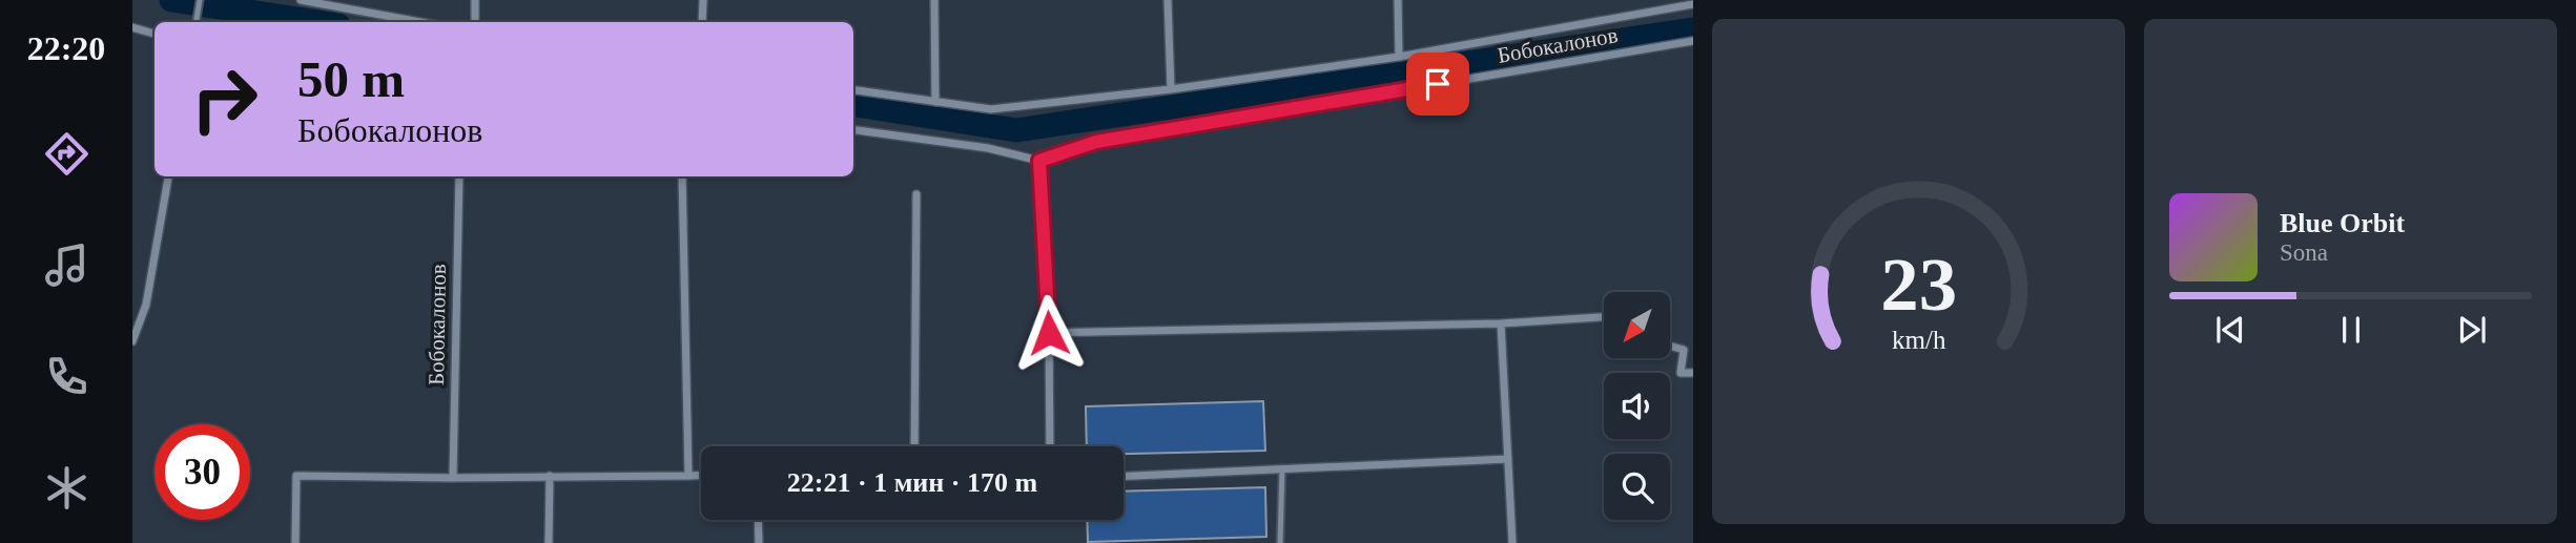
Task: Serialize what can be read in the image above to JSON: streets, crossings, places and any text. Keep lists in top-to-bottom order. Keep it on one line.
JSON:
{"streets":{"street":["Бобокалонов"]},"north":"bottom left","page":{"tabs":"22:20","turn":["50 m","Бобокалонов"],"song":["Blue Orbit","Sona"],"limit":"30","trip":"22:21 · 1 мин · 170 m","gauge":["23","km/h"]}}
